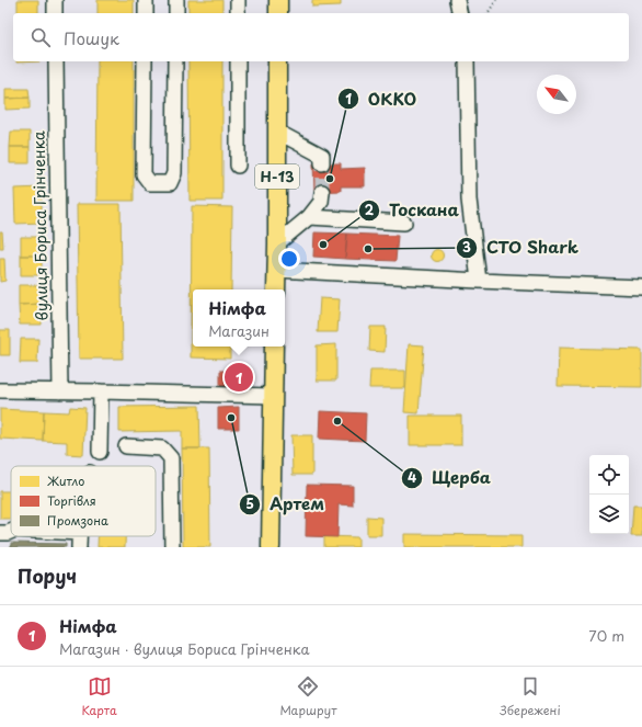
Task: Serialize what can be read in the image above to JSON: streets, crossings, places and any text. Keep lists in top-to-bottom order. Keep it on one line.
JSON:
{"streets":{"main road":["Н-13"],"street":["вулиця Бориса Грінченка"]},"places":["ОККО","Тоскана","СТО Shark","Артем","Щерба"],"legend":["Житло","Торгівля","Промзона"],"north":"top left","page":{"search":"Пошук","popup":["Німфа","Магазин"],"pins":"1","heading":"Поруч","list":[{"mark":"1","name":"Німфа","note":"Магазин · вулиця Бориса Грінченка","value":"70 m"}],"nav":["Карта","Маршрут","Збережені"]}}
